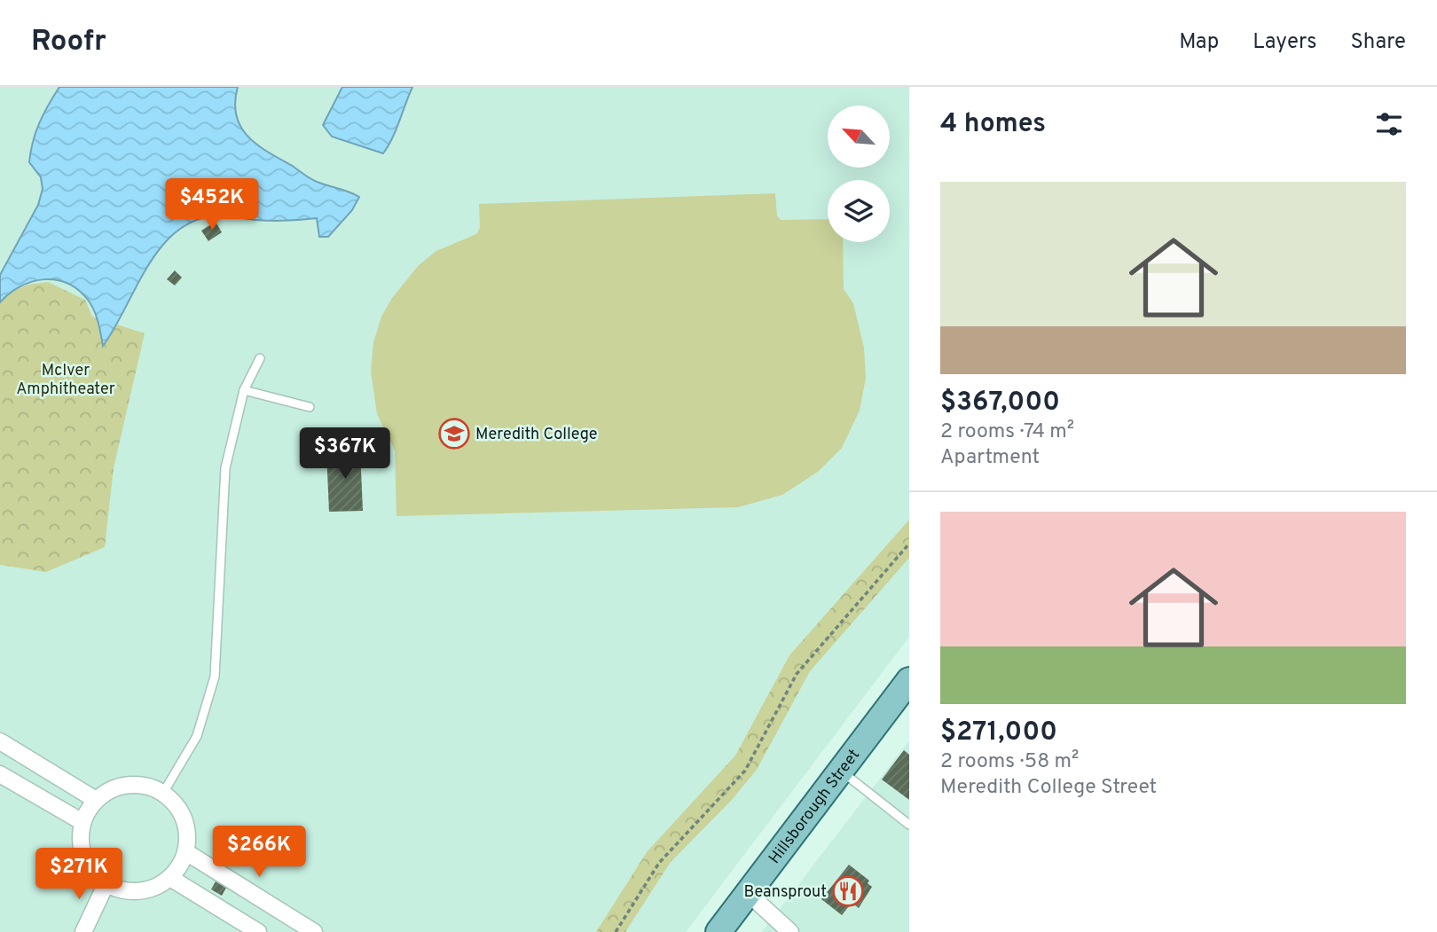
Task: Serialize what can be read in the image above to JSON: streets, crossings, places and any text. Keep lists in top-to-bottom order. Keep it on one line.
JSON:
{"streets":{"main road":["Hillsborough Street"]},"parks":["McIver Amphitheater"],"places":{"school or university":["Meredith College"],"restaurant":["Beansprout"]},"north":"top left","page":{"header":"Roofr","nav":["Map","Layers","Share"],"heading":"4 homes","list":[{"name":"$367,000","note":"2 rooms · 74 m² · Apartment"},{"name":"$271,000","note":"2 rooms · 58 m² · Meredith College Street"}],"price":["$452K","$367K","$266K","$271K"]}}
